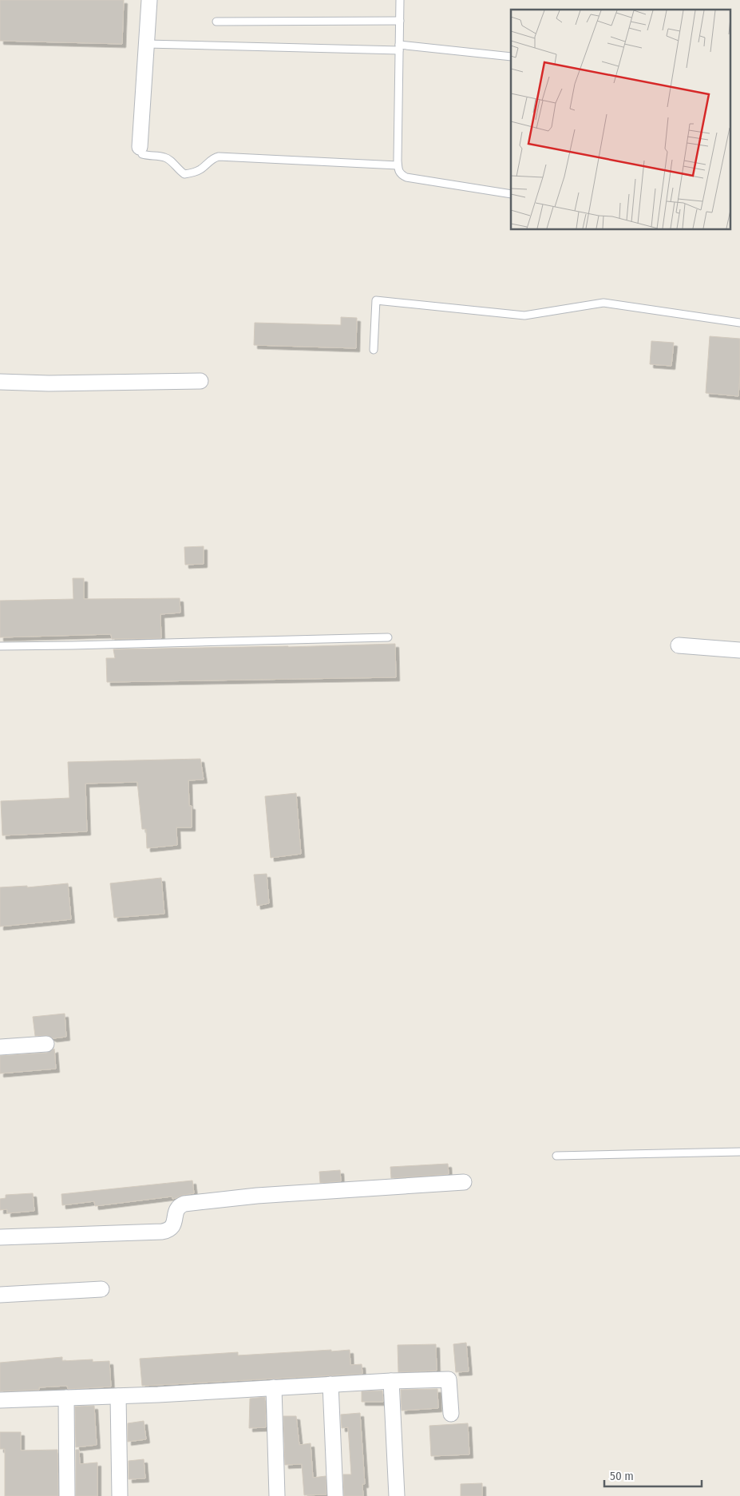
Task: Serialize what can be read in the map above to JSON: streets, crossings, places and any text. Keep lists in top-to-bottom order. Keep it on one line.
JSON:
{"scale_bar":"50 m"}
